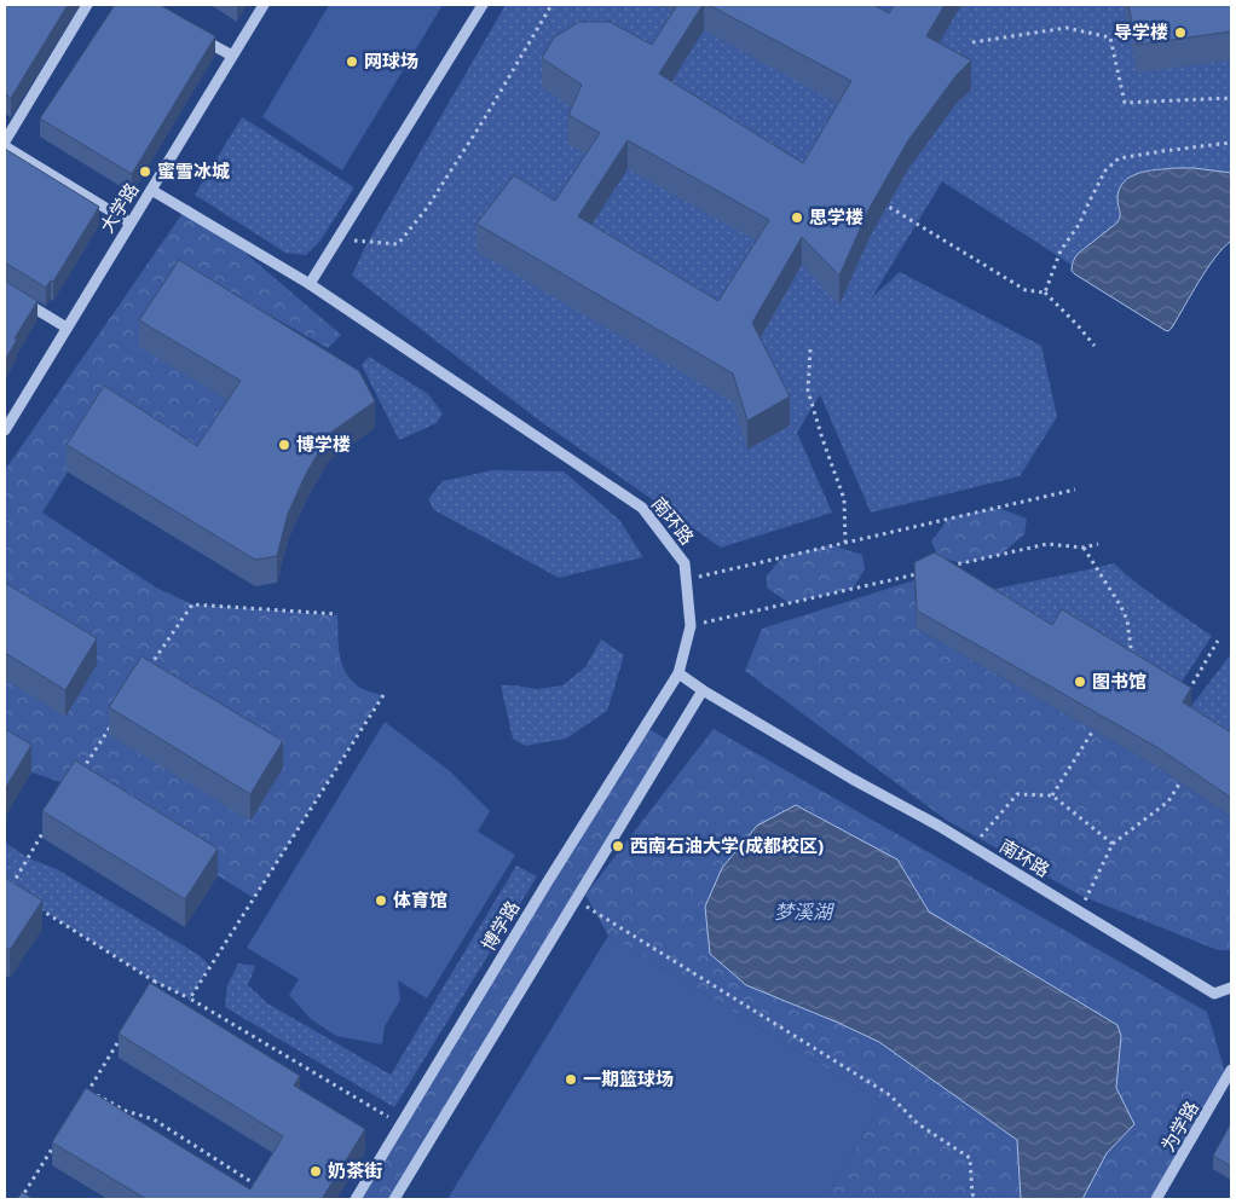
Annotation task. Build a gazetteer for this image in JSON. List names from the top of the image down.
{
  "streets": {
    "street": [
      "大学路",
      "南环路",
      "博学路",
      "为学路"
    ]
  },
  "crossings": [
    ["大学路", "南环路"],
    ["南环路", "博学路"]
  ],
  "water": ["梦溪湖"],
  "places": [
    "导学楼",
    "网球场",
    "蜜雪冰城",
    "思学楼",
    "博学楼",
    "图书馆",
    "西南石油大学(成都校区)",
    "体育馆",
    "一期篮球场",
    "奶茶街"
  ]
}
